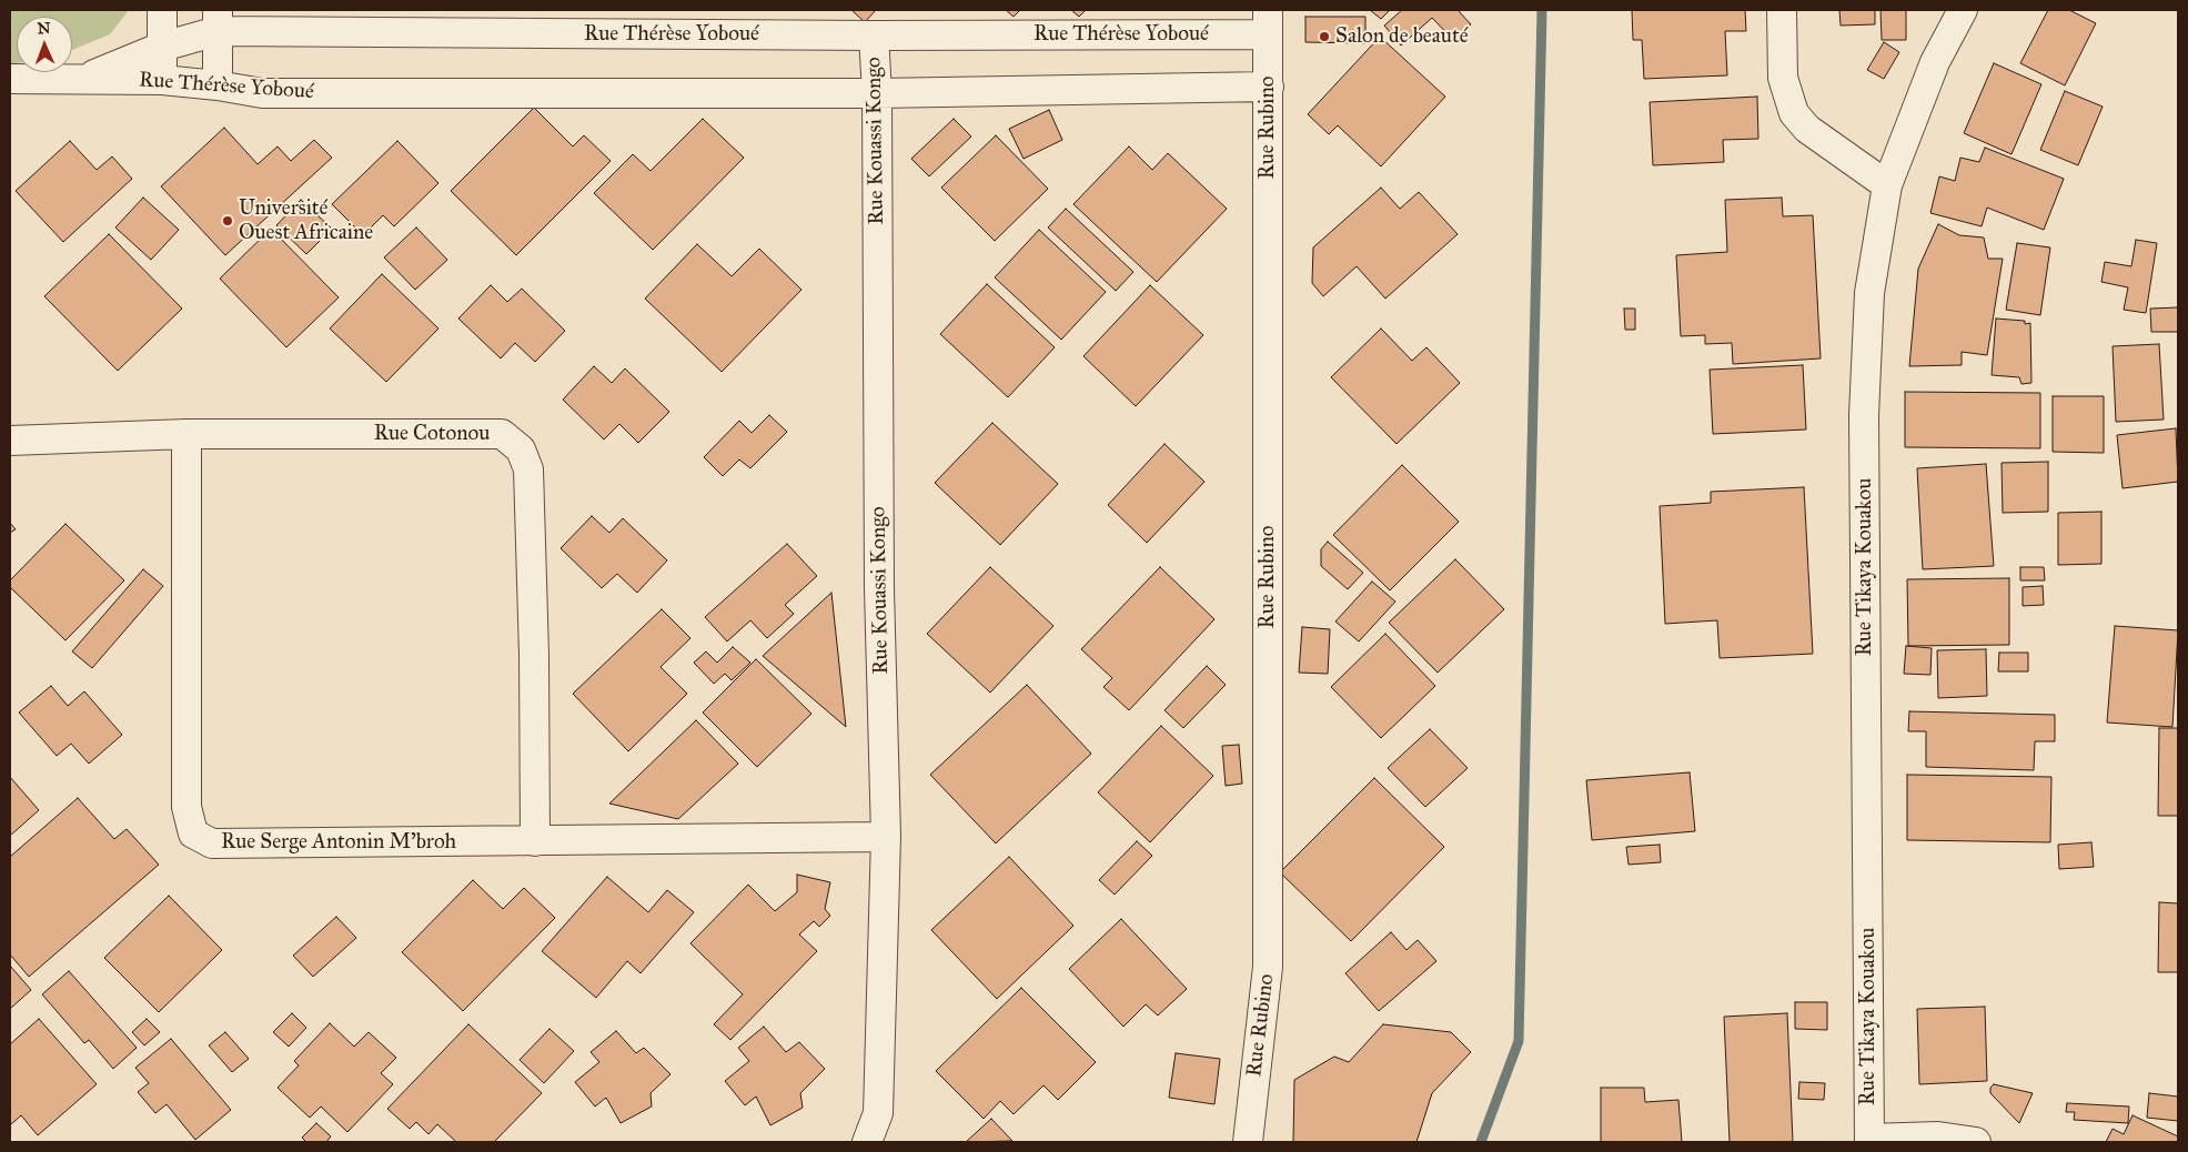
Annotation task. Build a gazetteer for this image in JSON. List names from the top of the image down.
{
  "streets": {
    "street": [
      "Rue Thérèse Yoboué",
      "Rue Rubino",
      "Rue Kouassi Kongo",
      "Rue Cotonou",
      "Rue Tikaya Kouakou",
      "Rue Serge Antonin M'broh"
    ]
  },
  "crossings": [
    ["Rue Thérèse Yoboué", "Rue Rubino"],
    ["Rue Thérèse Yoboué", "Rue Kouassi Kongo"],
    ["Rue Kouassi Kongo", "Rue Serge Antonin M'broh"],
    ["Rue Cotonou", "Rue Serge Antonin M'broh"]
  ],
  "places": ["Salon de beauté", "Université Ouest Africaine"],
  "north": "top"
}
